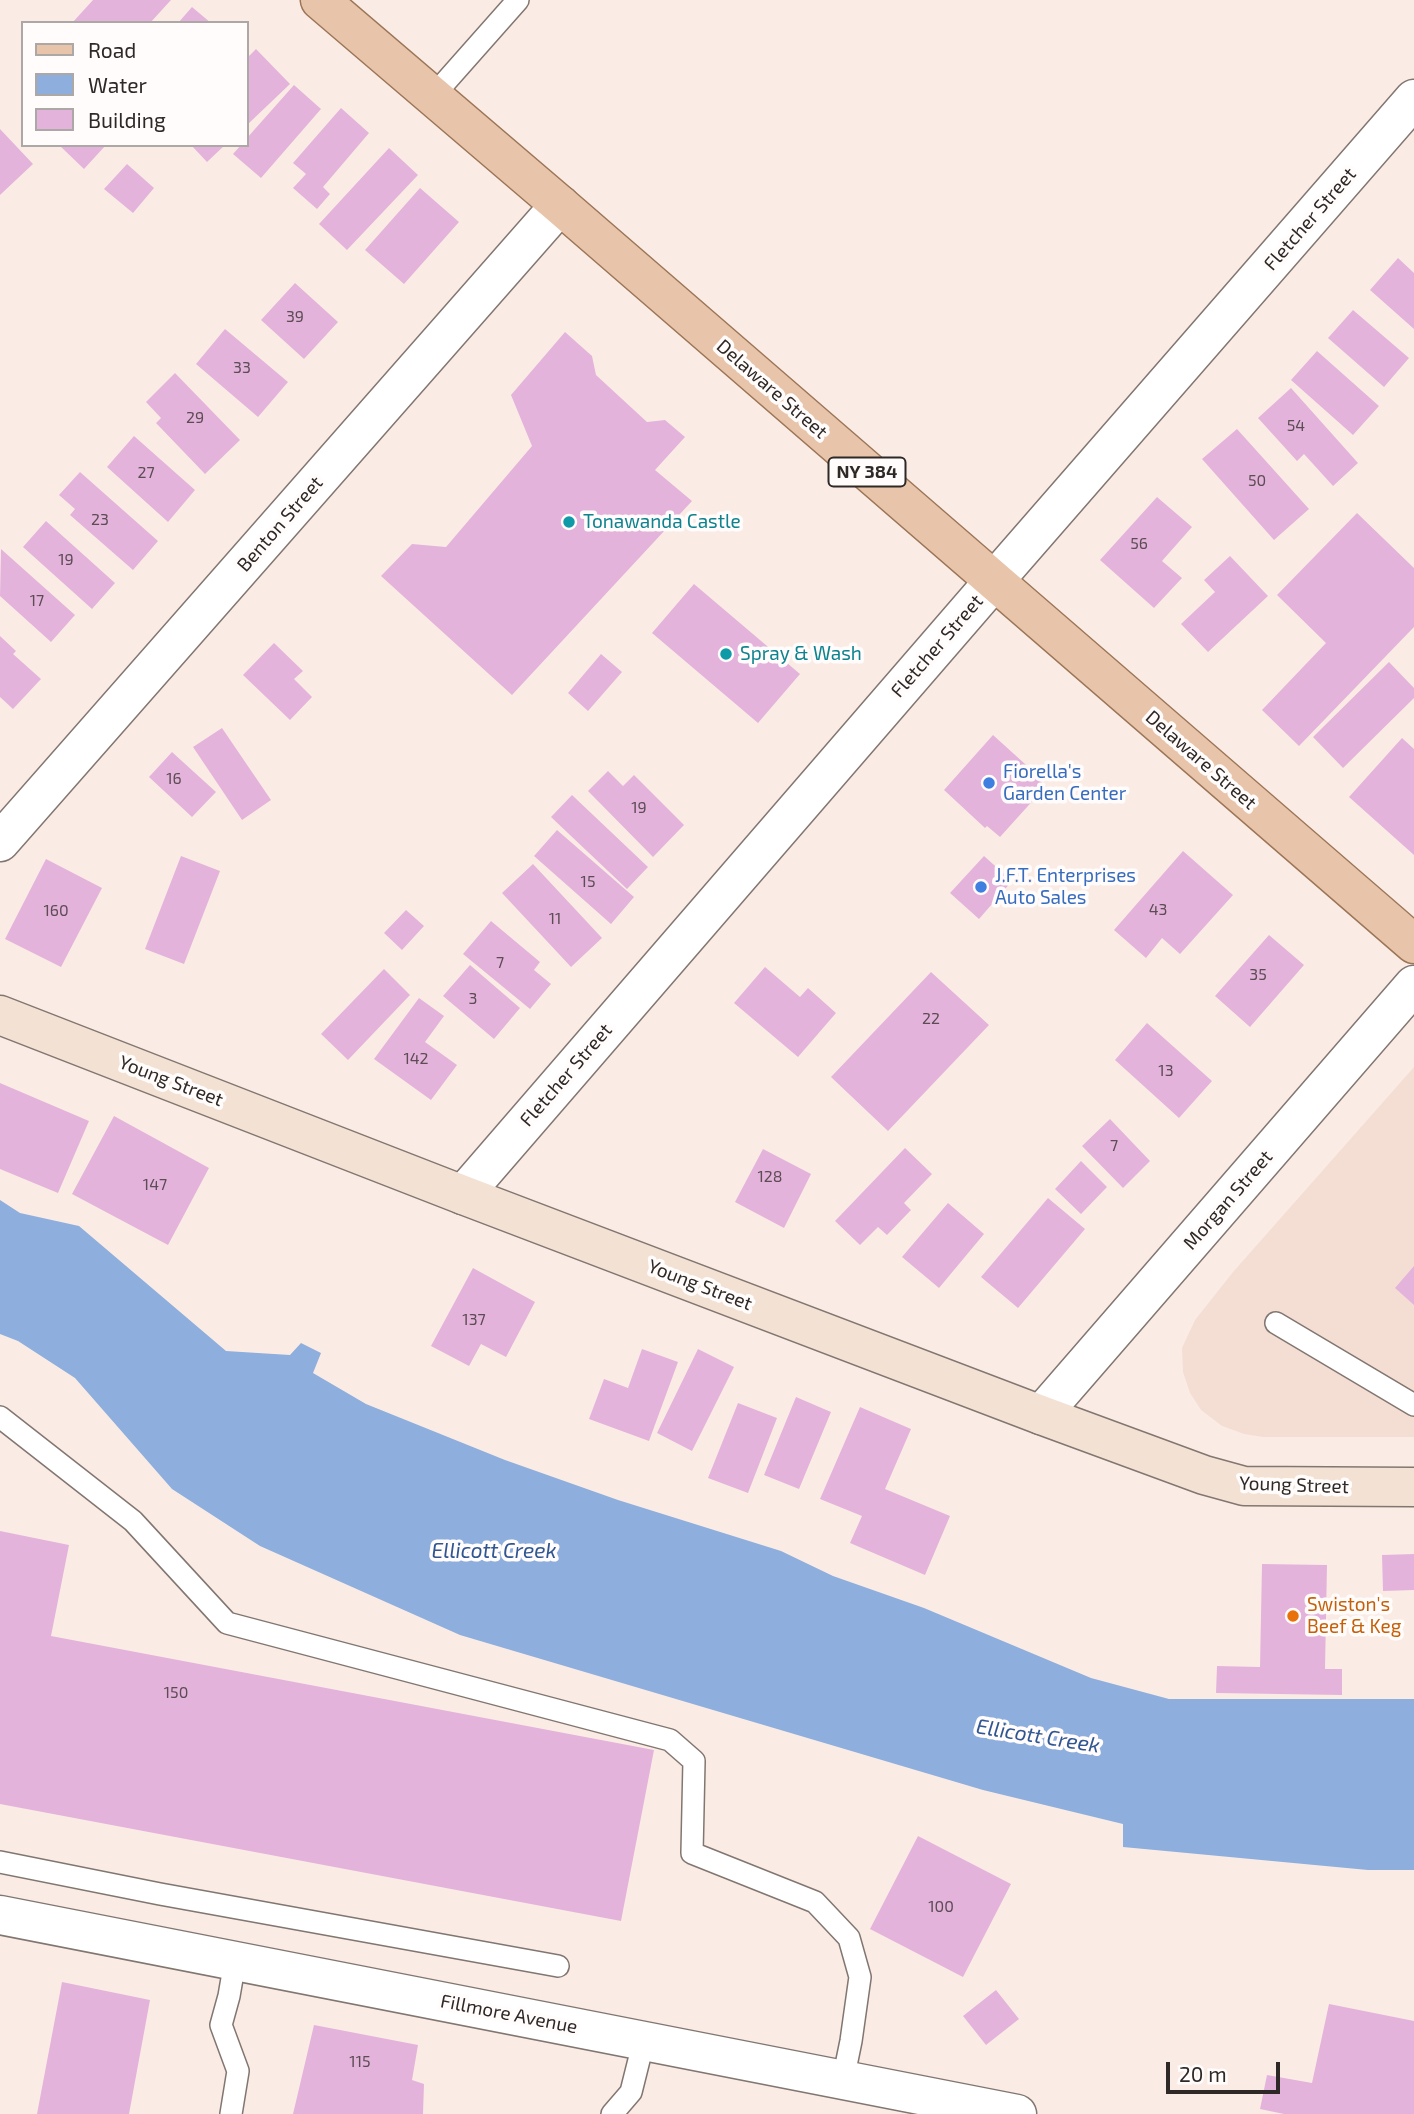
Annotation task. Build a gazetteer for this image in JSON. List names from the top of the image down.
{
  "streets": {
    "main road": ["Delaware Street", "NY 384"],
    "street": [
      "Fletcher Street",
      "Benton Street",
      "Young Street",
      "Morgan Street",
      "Fillmore Avenue"
    ]
  },
  "crossings": [
    ["Fletcher Street", "Delaware Street"],
    ["Fletcher Street", "Young Street"],
    ["Delaware Street", "Benton Street"],
    ["Young Street", "Morgan Street"]
  ],
  "water": ["Ellicott Creek"],
  "places": [
    "Tonawanda Castle",
    "Spray & Wash",
    "Fiorella's Garden Center",
    "J.F.T. Enterprises Auto Sales",
    "Swiston's Beef & Keg"
  ],
  "house_numbers": [
    "39",
    "33",
    "29",
    "54",
    "27",
    "50",
    "23",
    "56",
    "19",
    "17",
    "16",
    "19",
    "15",
    "43",
    "160",
    "11",
    "7",
    "35",
    "3",
    "22",
    "142",
    "13",
    "7",
    "128",
    "147",
    "137",
    "150",
    "100",
    "115"
  ],
  "legend": ["Road", "Water", "Building"],
  "scale_bar": "20 m"
}
